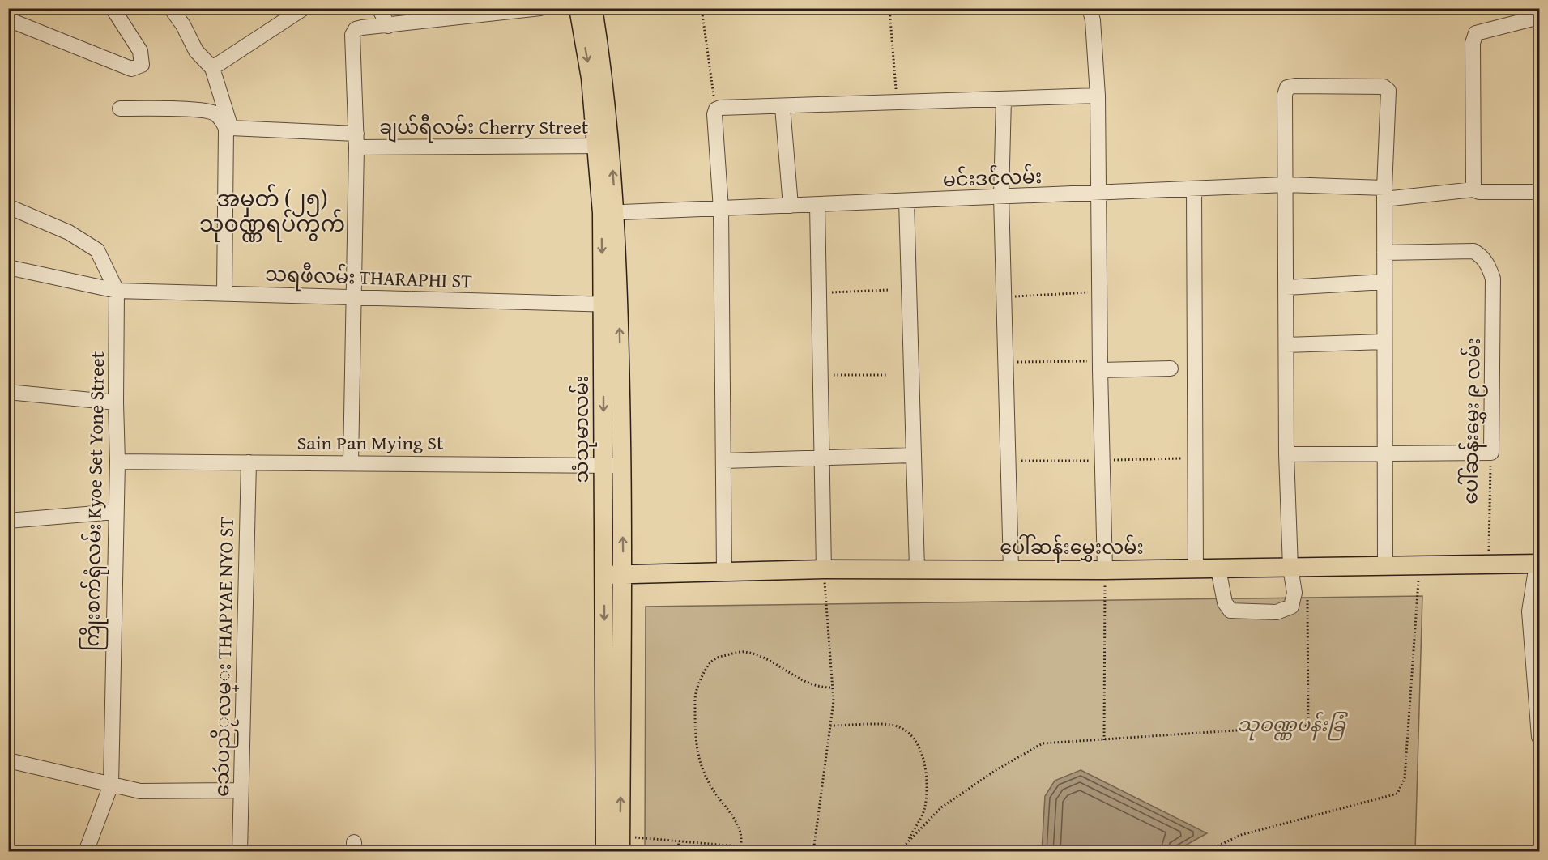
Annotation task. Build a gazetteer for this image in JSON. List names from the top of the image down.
{
  "streets": {
    "main road": ["သံသုမာလမ်း", "ပေါ်ဆန်းမွှေးလမ်း"],
    "street": [
      "ချယ်ရီလမ်း Cherry Street",
      "မင်းဒင်လမ်း",
      "သရဖီလမ်း THARAPHI ST",
      "ပေါ်ဆန်းမွှေး ၉ လမ်း",
      "Sain Pan Mying St",
      "ကြိုးစက်ရုံလမ်း Kyoe Set Yone Street",
      "သေဴပညိႂလမ္း THAPYAE NYO ST"
    ]
  },
  "crossings": [
    ["ချယ်ရီလမ်း Cherry Street", "သံသုမာလမ်း"],
    ["မင်းဒင်လမ်း", "သံသုမာလမ်း"],
    ["သရဖီလမ်း THARAPHI ST", "သံသုမာလမ်း"],
    ["သရဖီလမ်း THARAPHI ST", "ကြိုးစက်ရုံလမ်း Kyoe Set Yone Street"],
    ["ပေါ်ဆန်းမွှေး ၉ လမ်း", "ပေါ်ဆန်းမွှေးလမ်း"],
    ["သံသုမာလမ်း", "Sain Pan Mying St"],
    ["သံသုမာလမ်း", "ပေါ်ဆန်းမွှေးလမ်း"],
    ["Sain Pan Mying St", "ကြိုးစက်ရုံလမ်း Kyoe Set Yone Street"],
    ["Sain Pan Mying St", "သေဴပညိႂလမ္း THAPYAE NYO ST"]
  ],
  "districts": ["အမှတ် (၂၅) သုဝဏ္ဏရပ်ကွက်"],
  "parks": ["သုဝဏ္ဏပန်းခြံ"]
}
